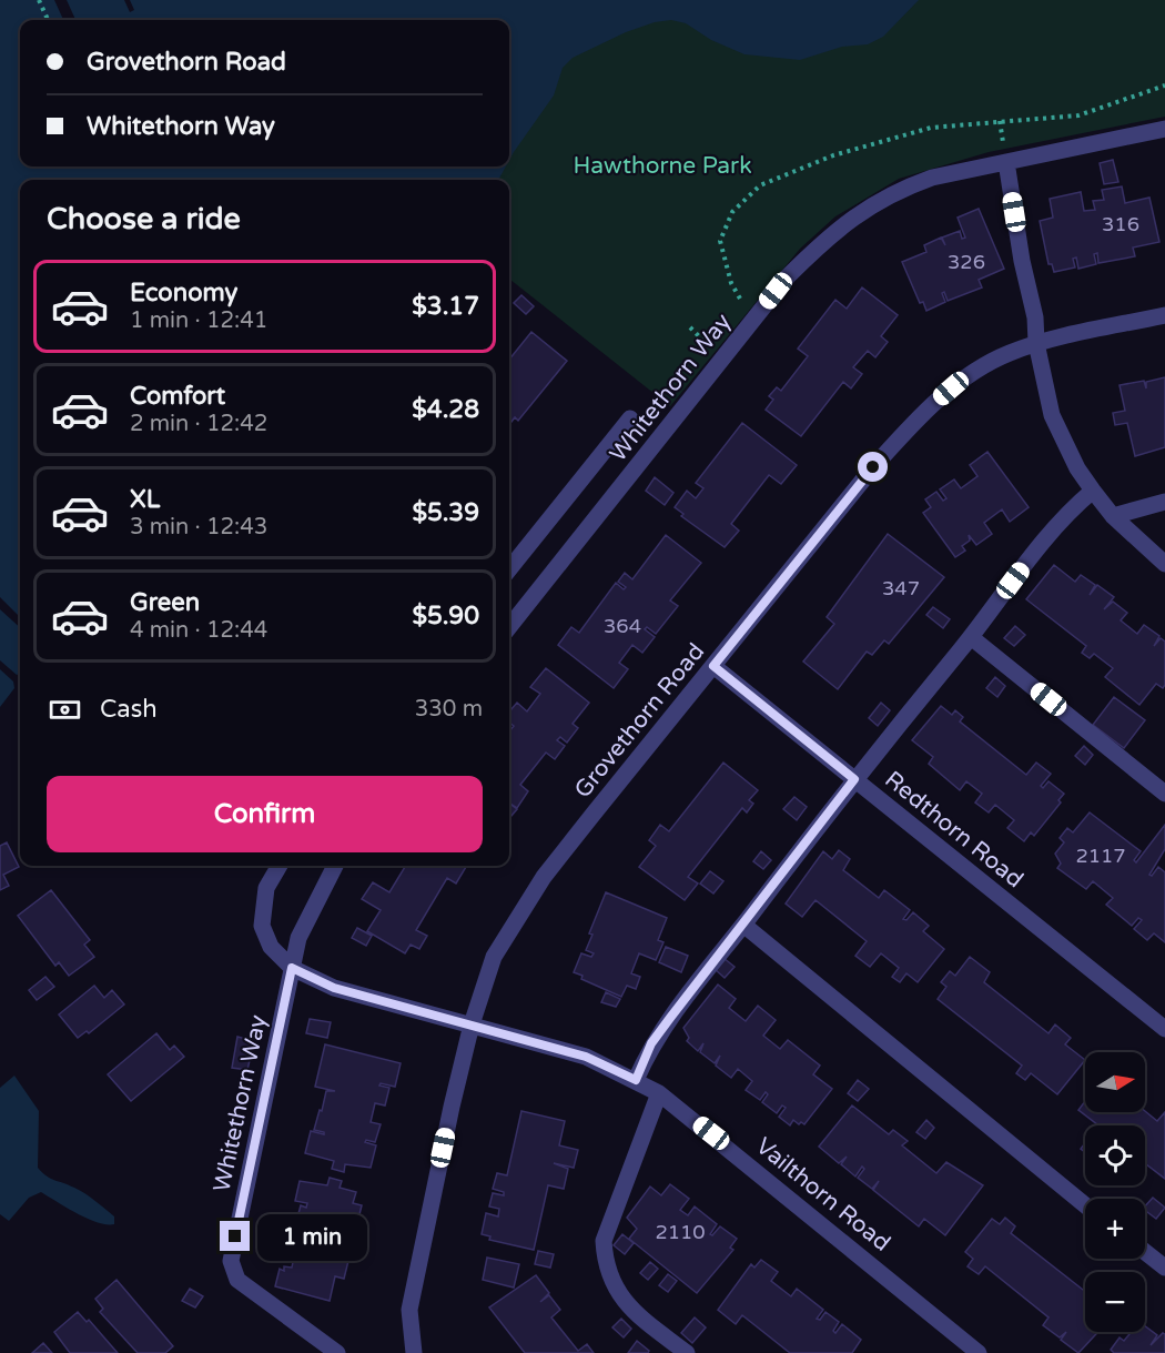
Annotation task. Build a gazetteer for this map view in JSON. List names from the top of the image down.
{
  "streets": {
    "street": [
      "Whitethorn Way",
      "Grovethorn Road",
      "Redthorn Road",
      "Vailthorn Road"
    ]
  },
  "crossings": [
    ["Whitethorn Way", "Vailthorn Road"],
    ["Grovethorn Road", "Redthorn Road"],
    ["Grovethorn Road", "Vailthorn Road"]
  ],
  "parks": ["Hawthorne Park"],
  "house_numbers": [
    "316",
    "326",
    "347",
    "364",
    "2117",
    "2110"
  ],
  "north": "right",
  "page": {
    "banner": ["Grovethorn Road", "Whitethorn Way"],
    "heading": "Choose a ride",
    "list": [
      {
        "name": "Economy",
        "note": "1 min · 12:41",
        "value": "$3.17"
      },
      {
        "name": "Comfort",
        "note": "2 min · 12:42",
        "value": "$4.28"
      },
      {
        "name": "XL",
        "note": "3 min · 12:43",
        "value": "$5.39"
      },
      {
        "name": "Green",
        "note": "4 min · 12:44",
        "value": "$5.90"
      }
    ],
    "pay": ["Cash", "330 m"],
    "buttons": "Confirm",
    "map_buttons": ["+", "−"],
    "bubble": "1 min"
  }
}
